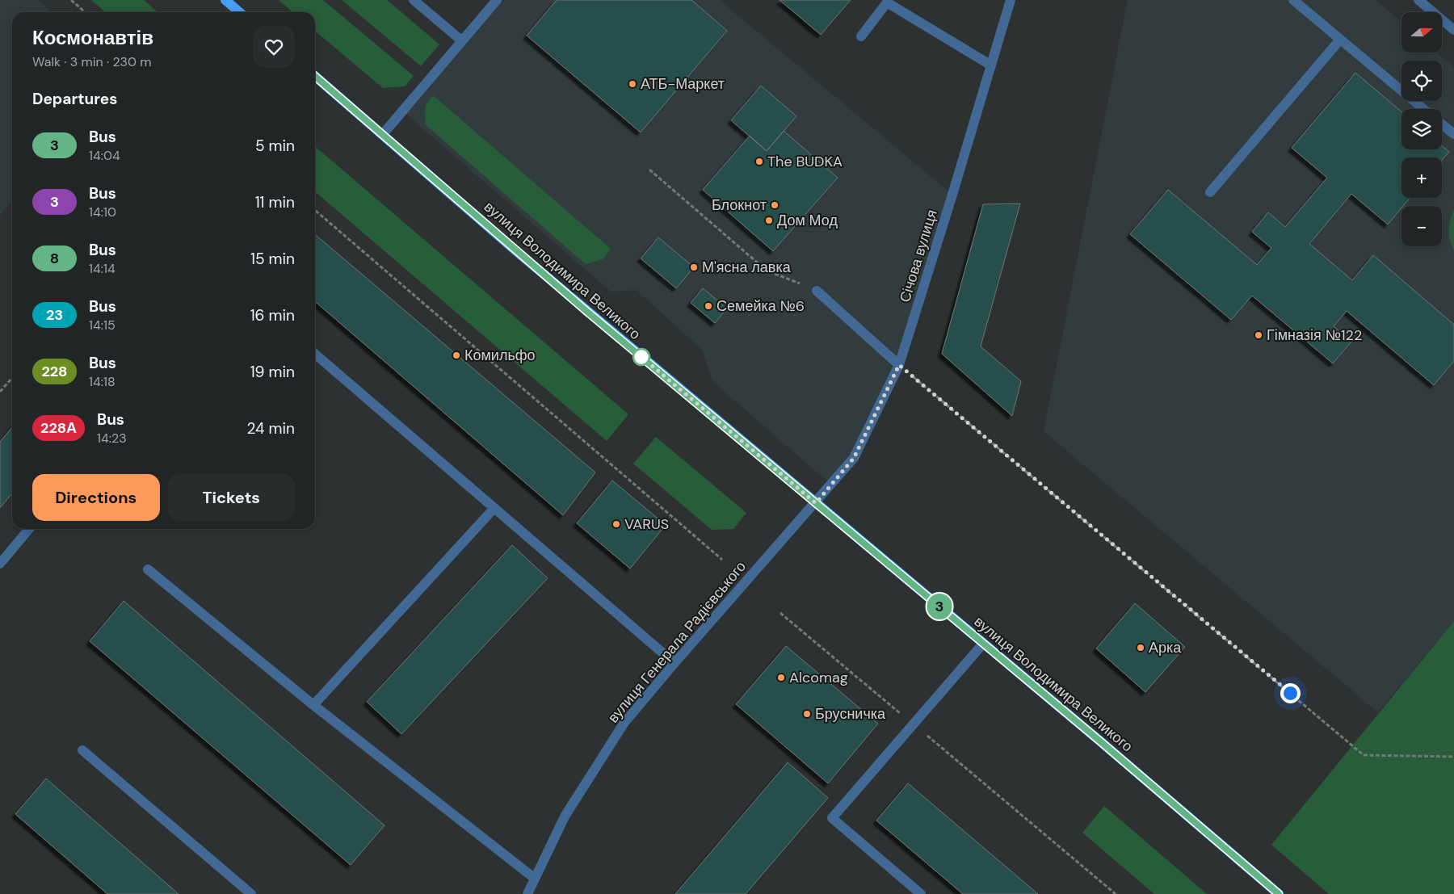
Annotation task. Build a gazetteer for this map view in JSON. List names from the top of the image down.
{
  "streets": {
    "main road": ["вулиця Володимира Великого"],
    "street": ["Січова вулиця", "вулиця Генерала Радієвського"]
  },
  "crossings": [
    ["Січова вулиця", "вулиця Володимира Великого"],
    ["Січова вулиця", "вулиця Генерала Радієвського"],
    ["вулиця Володимира Великого", "вулиця Генерала Радієвського"]
  ],
  "places": [
    "АТБ-Маркет",
    "The BUDKA",
    "Блокнот",
    "Дом Мод",
    "М'ясна лавка",
    "Семейка №6",
    "Гімназія №122",
    "Комильфо",
    "VARUS",
    "Арка",
    "Alcomag",
    "Брусничка"
  ],
  "lines": ["bus line 3"],
  "north": "right",
  "page": {
    "on_map": "3",
    "map_buttons": ["+", "−"],
    "heading": [
      ["Космонавтів", "Walk · 3 min · 230 m"],
      "Departures"
    ],
    "list": [
      {
        "mark": "3",
        "name": "Bus",
        "note": "14:04",
        "value": "5 min"
      },
      {
        "mark": "3",
        "name": "Bus",
        "note": "14:10",
        "value": "11 min"
      },
      {
        "mark": "8",
        "name": "Bus",
        "note": "14:14",
        "value": "15 min"
      },
      {
        "mark": "23",
        "name": "Bus",
        "note": "14:15",
        "value": "16 min"
      },
      {
        "mark": "228",
        "name": "Bus",
        "note": "14:18",
        "value": "19 min"
      },
      {
        "mark": "228А",
        "name": "Bus",
        "note": "14:23",
        "value": "24 min"
      }
    ],
    "buttons": ["Directions", "Tickets"]
  }
}
